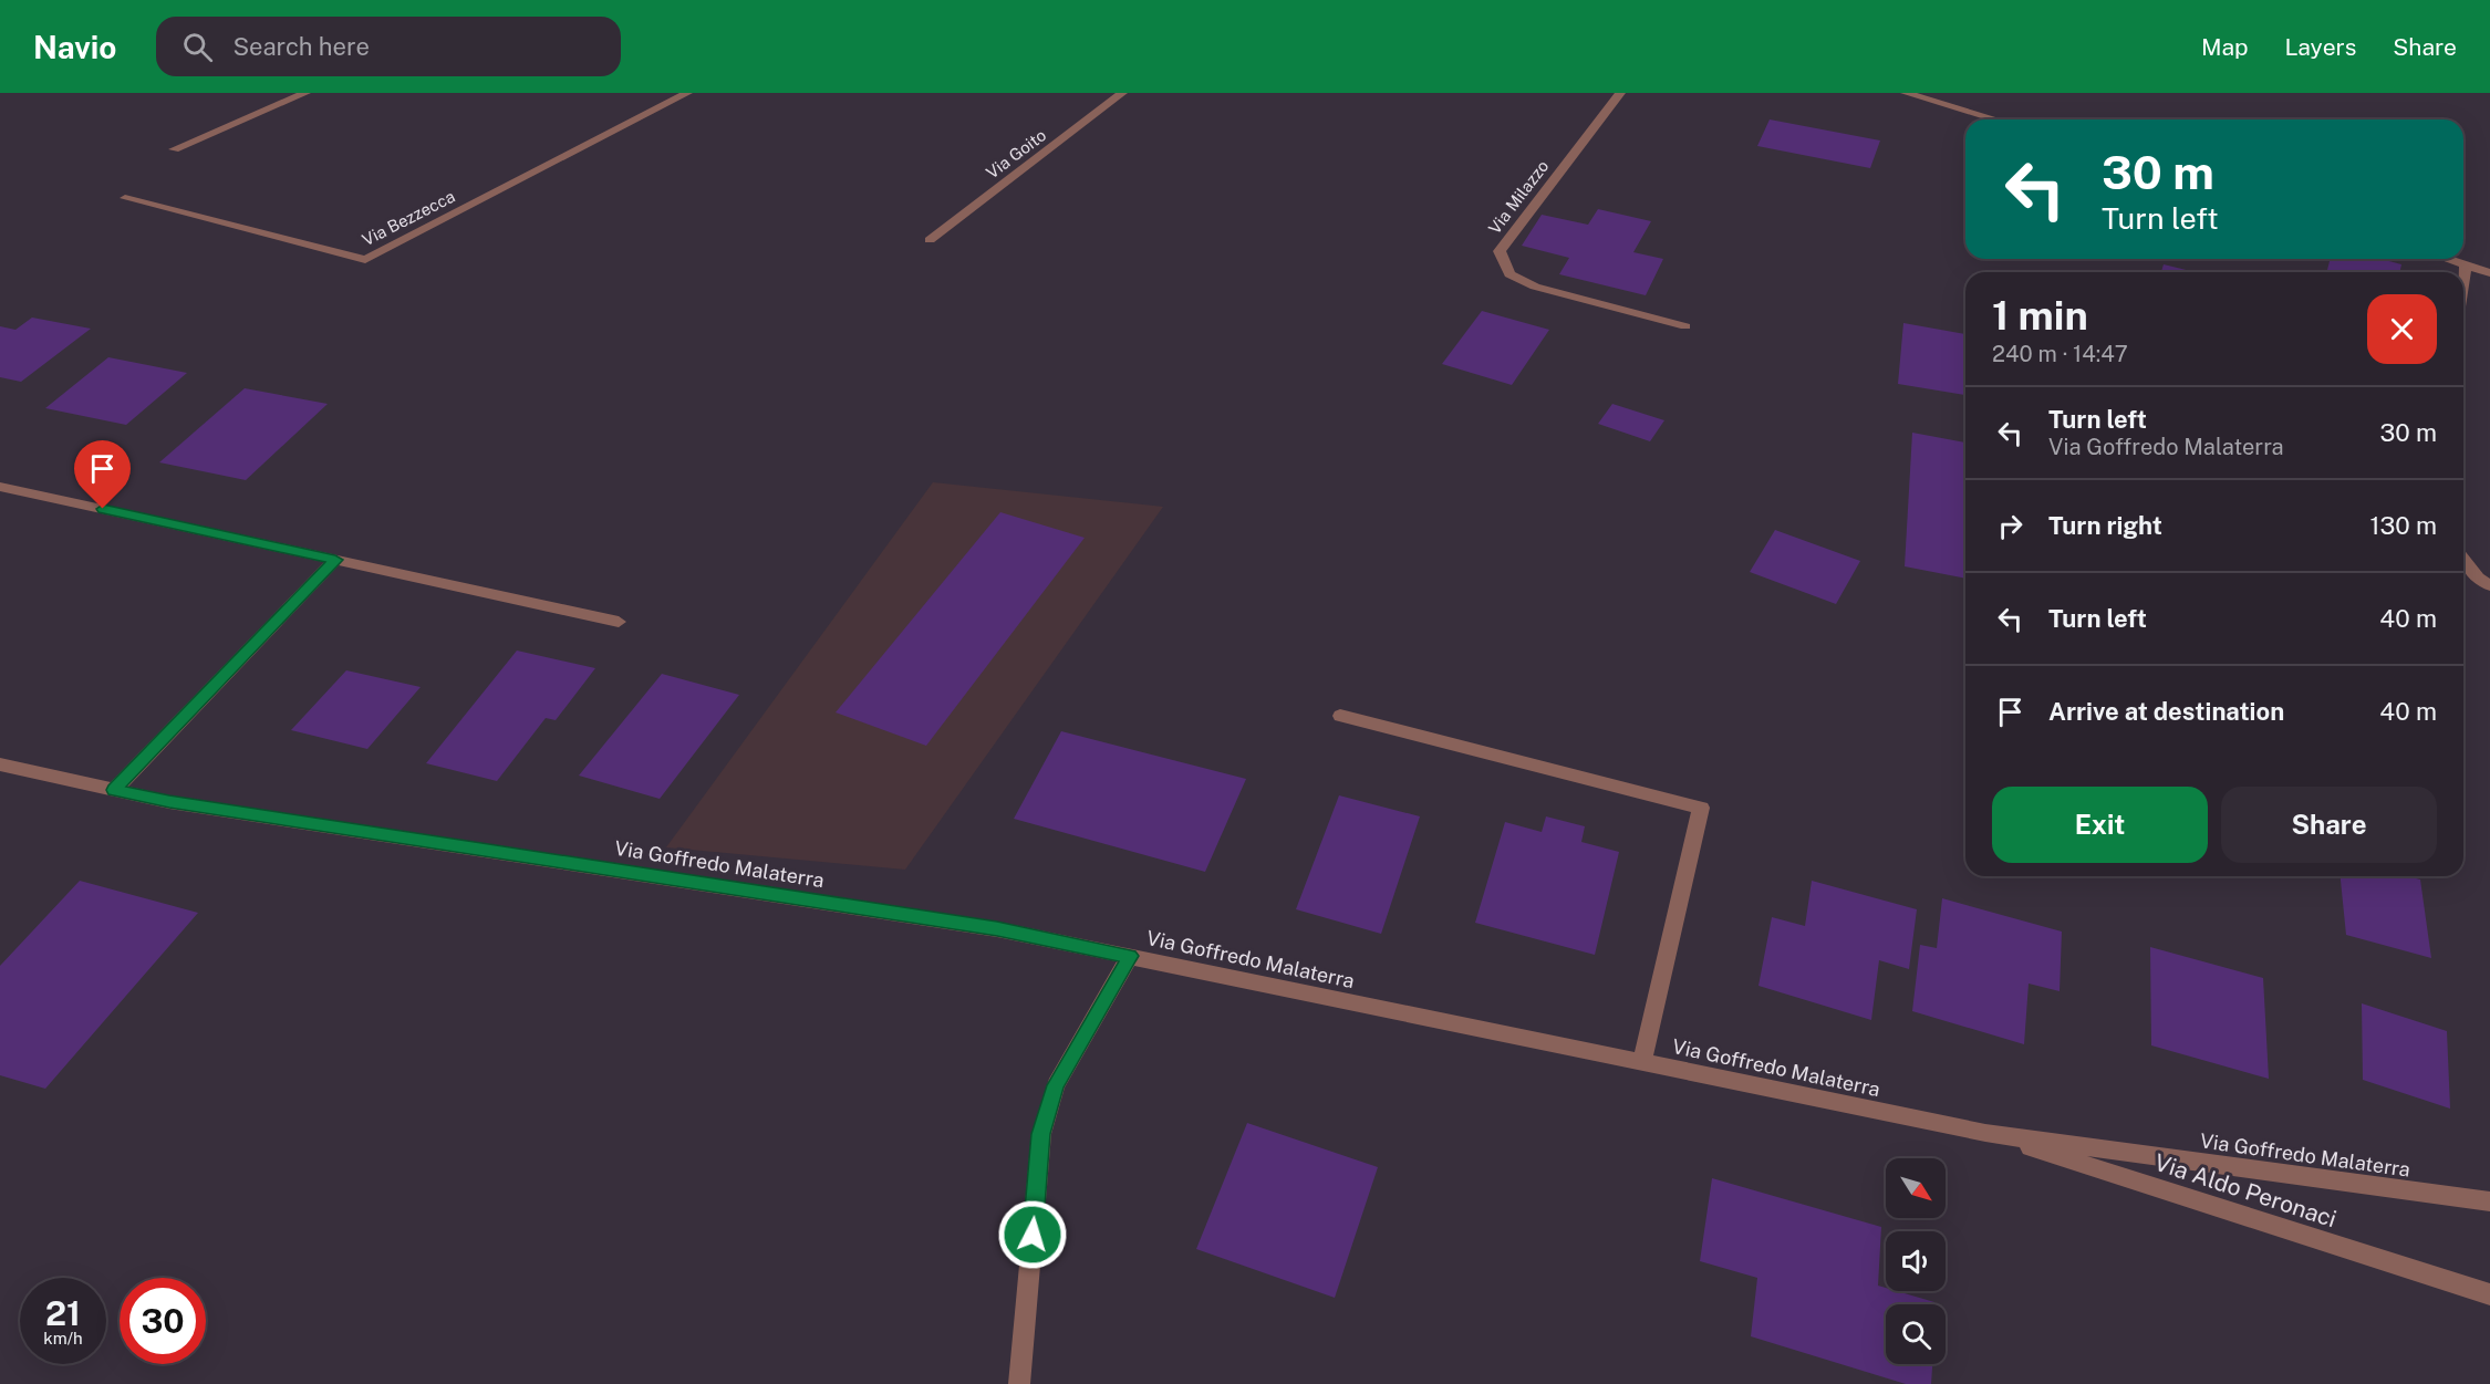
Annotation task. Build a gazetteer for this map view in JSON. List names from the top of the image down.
{
  "streets": {
    "street": [
      "Via Goito",
      "Via Milazzo",
      "Via Bezzecca",
      "Via Goffredo Malaterra",
      "Via Aldo Peronaci"
    ]
  },
  "crossings": [
    ["Via Goffredo Malaterra", "Via Aldo Peronaci"]
  ],
  "north": "bottom right",
  "page": {
    "header": "Navio",
    "search": "Search here",
    "nav": ["Map", "Layers", "Share"],
    "turn": ["30 m", "Turn left"],
    "heading": ["1 min", "240 m · 14:47"],
    "list": [
      {
        "name": "Turn left",
        "note": "Via Goffredo Malaterra",
        "value": "30 m"
      },
      {
        "name": "Turn right",
        "value": "130 m"
      },
      {
        "name": "Turn left",
        "value": "40 m"
      },
      {
        "name": "Arrive at destination",
        "value": "40 m"
      }
    ],
    "buttons": ["Exit", "Share"],
    "speed": "21 km/h",
    "limit": "30"
  }
}
